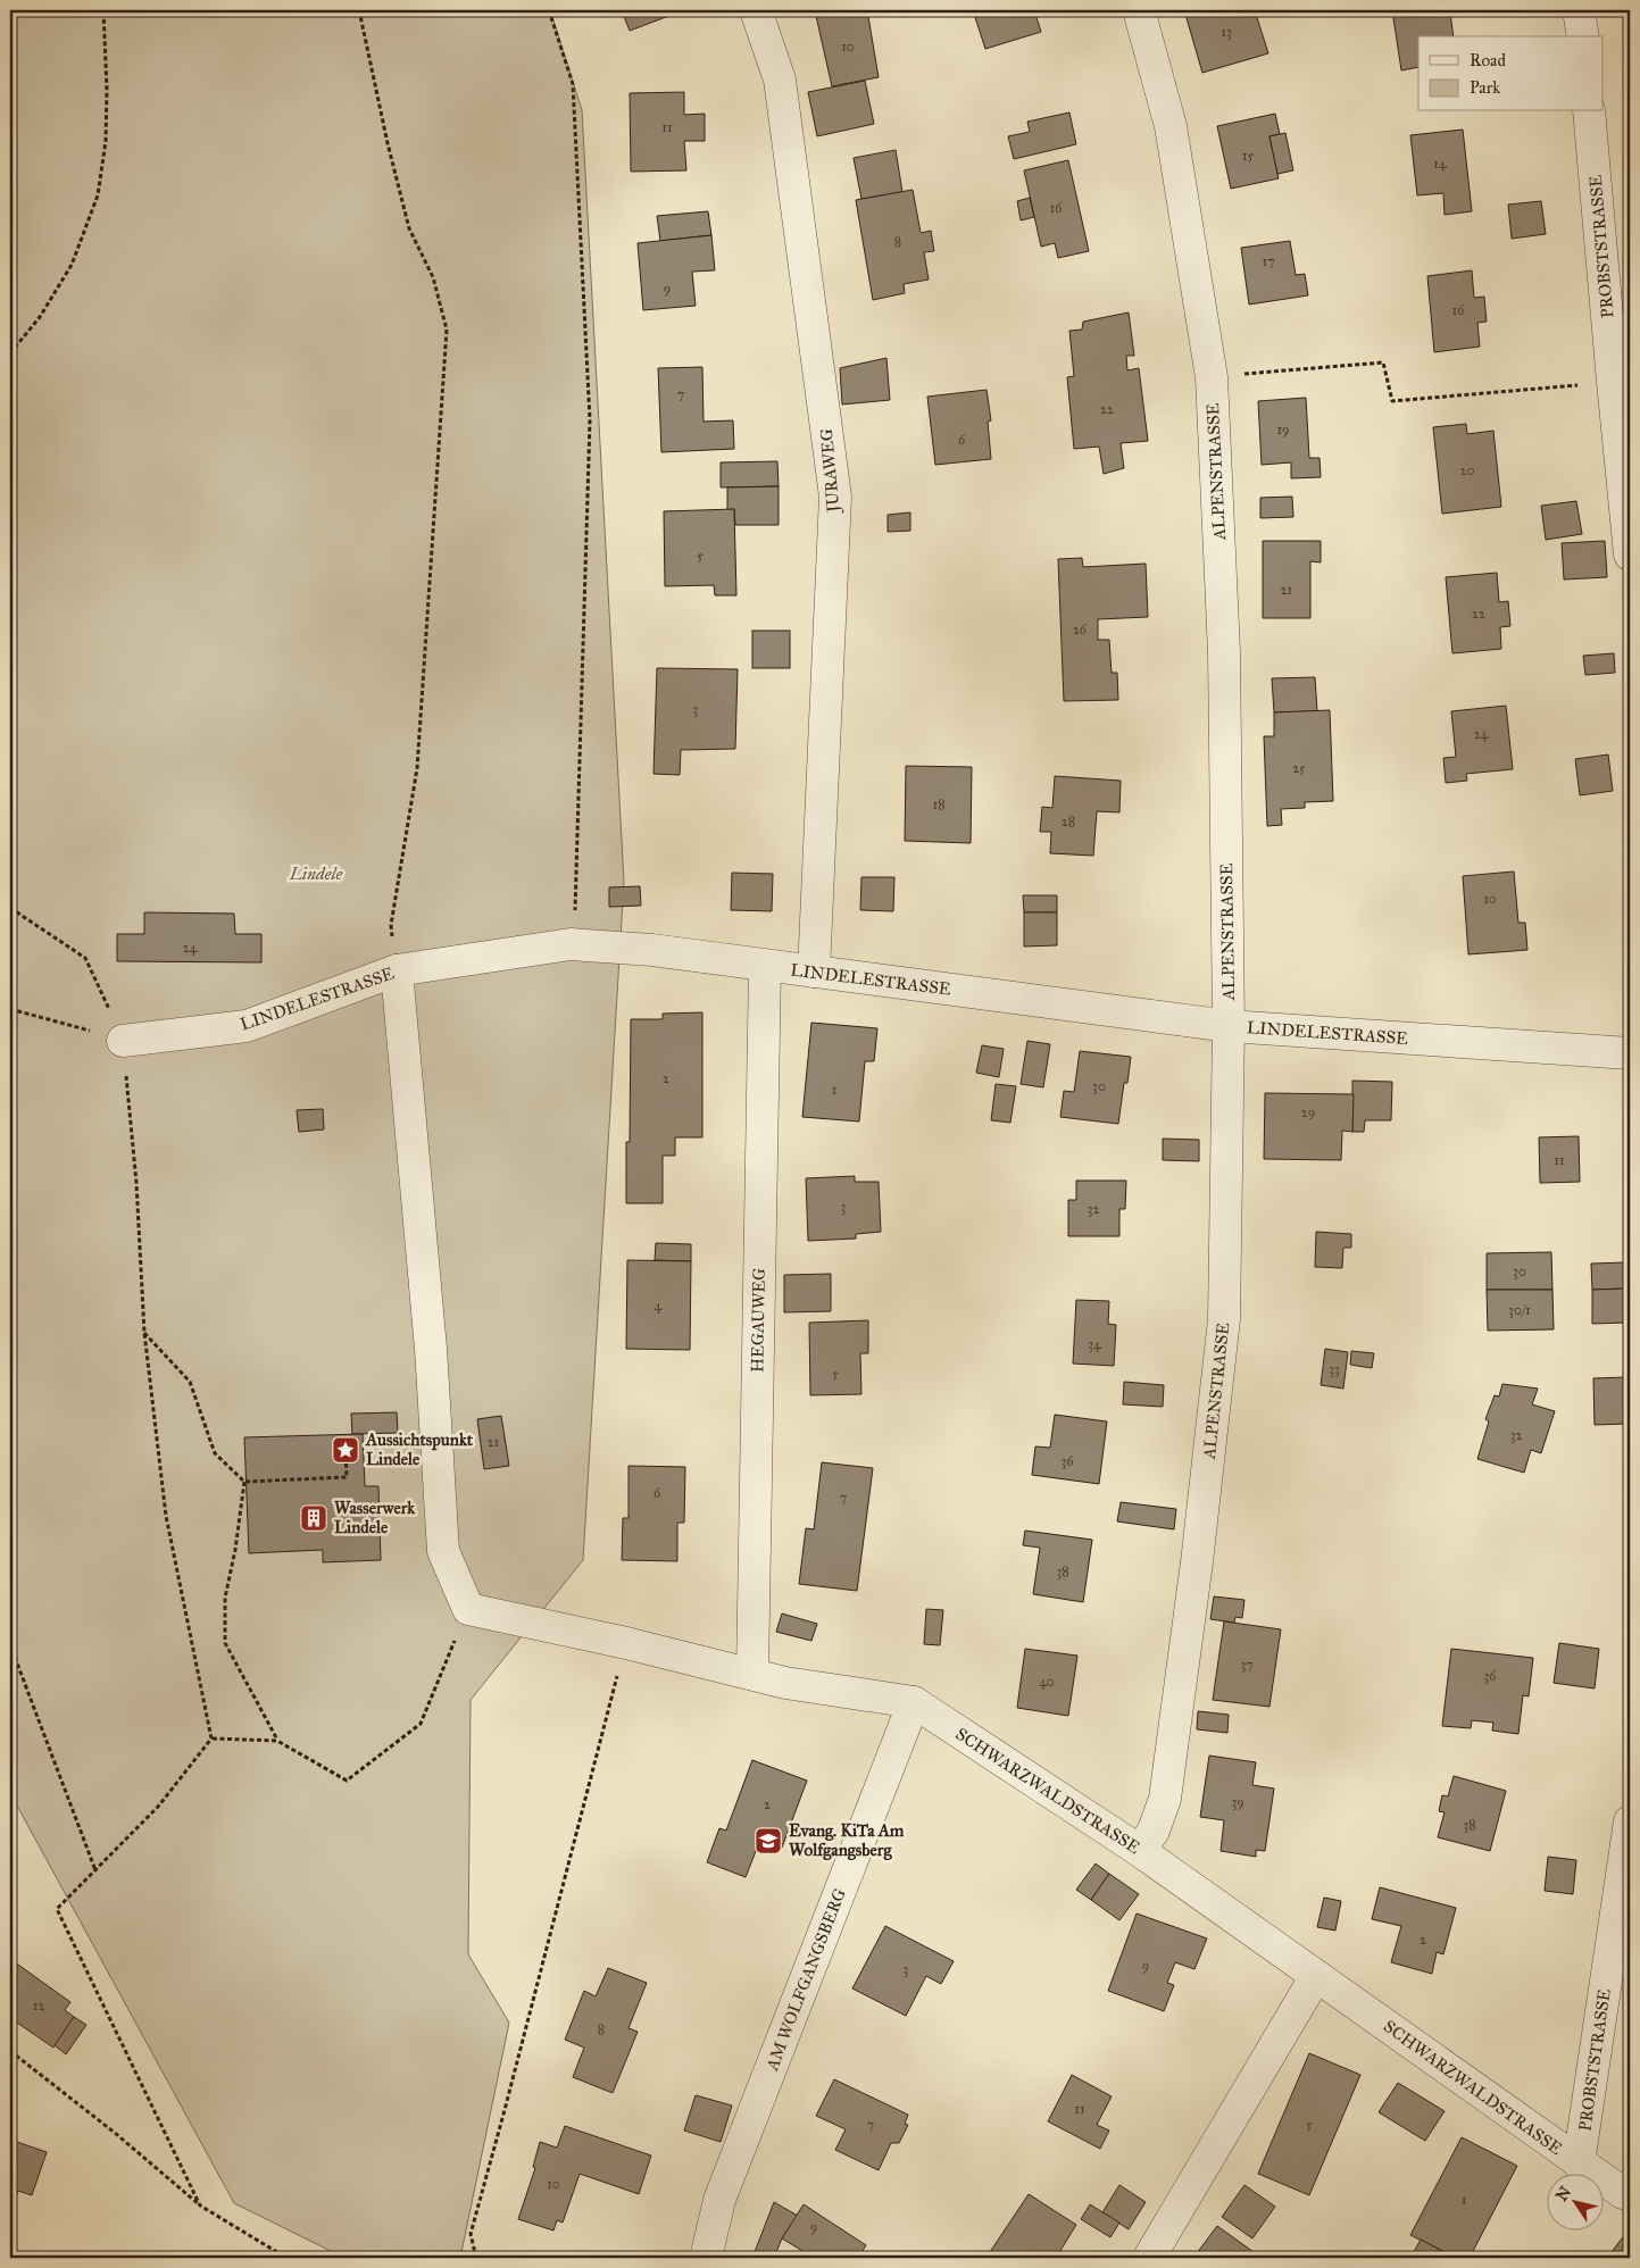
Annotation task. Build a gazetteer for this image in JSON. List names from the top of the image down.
{
  "streets": {
    "street": [
      "PROBSTSTRASSE",
      "JURAWEG",
      "ALPENSTRASSE",
      "LINDELESTRASSE",
      "HEGAUWEG",
      "SCHWARZWALDSTRASSE",
      "AM WOLFGANGSBERG"
    ]
  },
  "crossings": [
    ["PROBSTSTRASSE", "SCHWARZWALDSTRASSE"],
    ["JURAWEG", "LINDELESTRASSE"],
    ["ALPENSTRASSE", "LINDELESTRASSE"],
    ["ALPENSTRASSE", "SCHWARZWALDSTRASSE"],
    ["LINDELESTRASSE", "HEGAUWEG"],
    ["HEGAUWEG", "SCHWARZWALDSTRASSE"],
    ["SCHWARZWALDSTRASSE", "AM WOLFGANGSBERG"]
  ],
  "parks": ["Lindele"],
  "places": {
    "place": ["Aussichtspunkt Lindele"],
    "building": ["Wasserwerk Lindele"],
    "school or university": ["Evang. KiTa Am Wolfgangsberg"]
  },
  "house_numbers": [
    "13",
    "10",
    "11",
    "15",
    "14",
    "16",
    "8",
    "17",
    "9",
    "16",
    "7",
    "22",
    "19",
    "6",
    "20",
    "5",
    "21",
    "22",
    "26",
    "3",
    "24",
    "25",
    "18",
    "28",
    "10",
    "24",
    "2",
    "30",
    "1",
    "29",
    "11",
    "3",
    "32",
    "30",
    "4",
    "30/1",
    "34",
    "33",
    "5",
    "32",
    "21",
    "36",
    "6",
    "7",
    "38",
    "37",
    "36",
    "40",
    "39",
    "2",
    "38",
    "2",
    "9",
    "3",
    "12",
    "8",
    "11",
    "7",
    "5",
    "10",
    "1",
    "9"
  ],
  "legend": ["Road", "Park"],
  "north": "top left"
}
